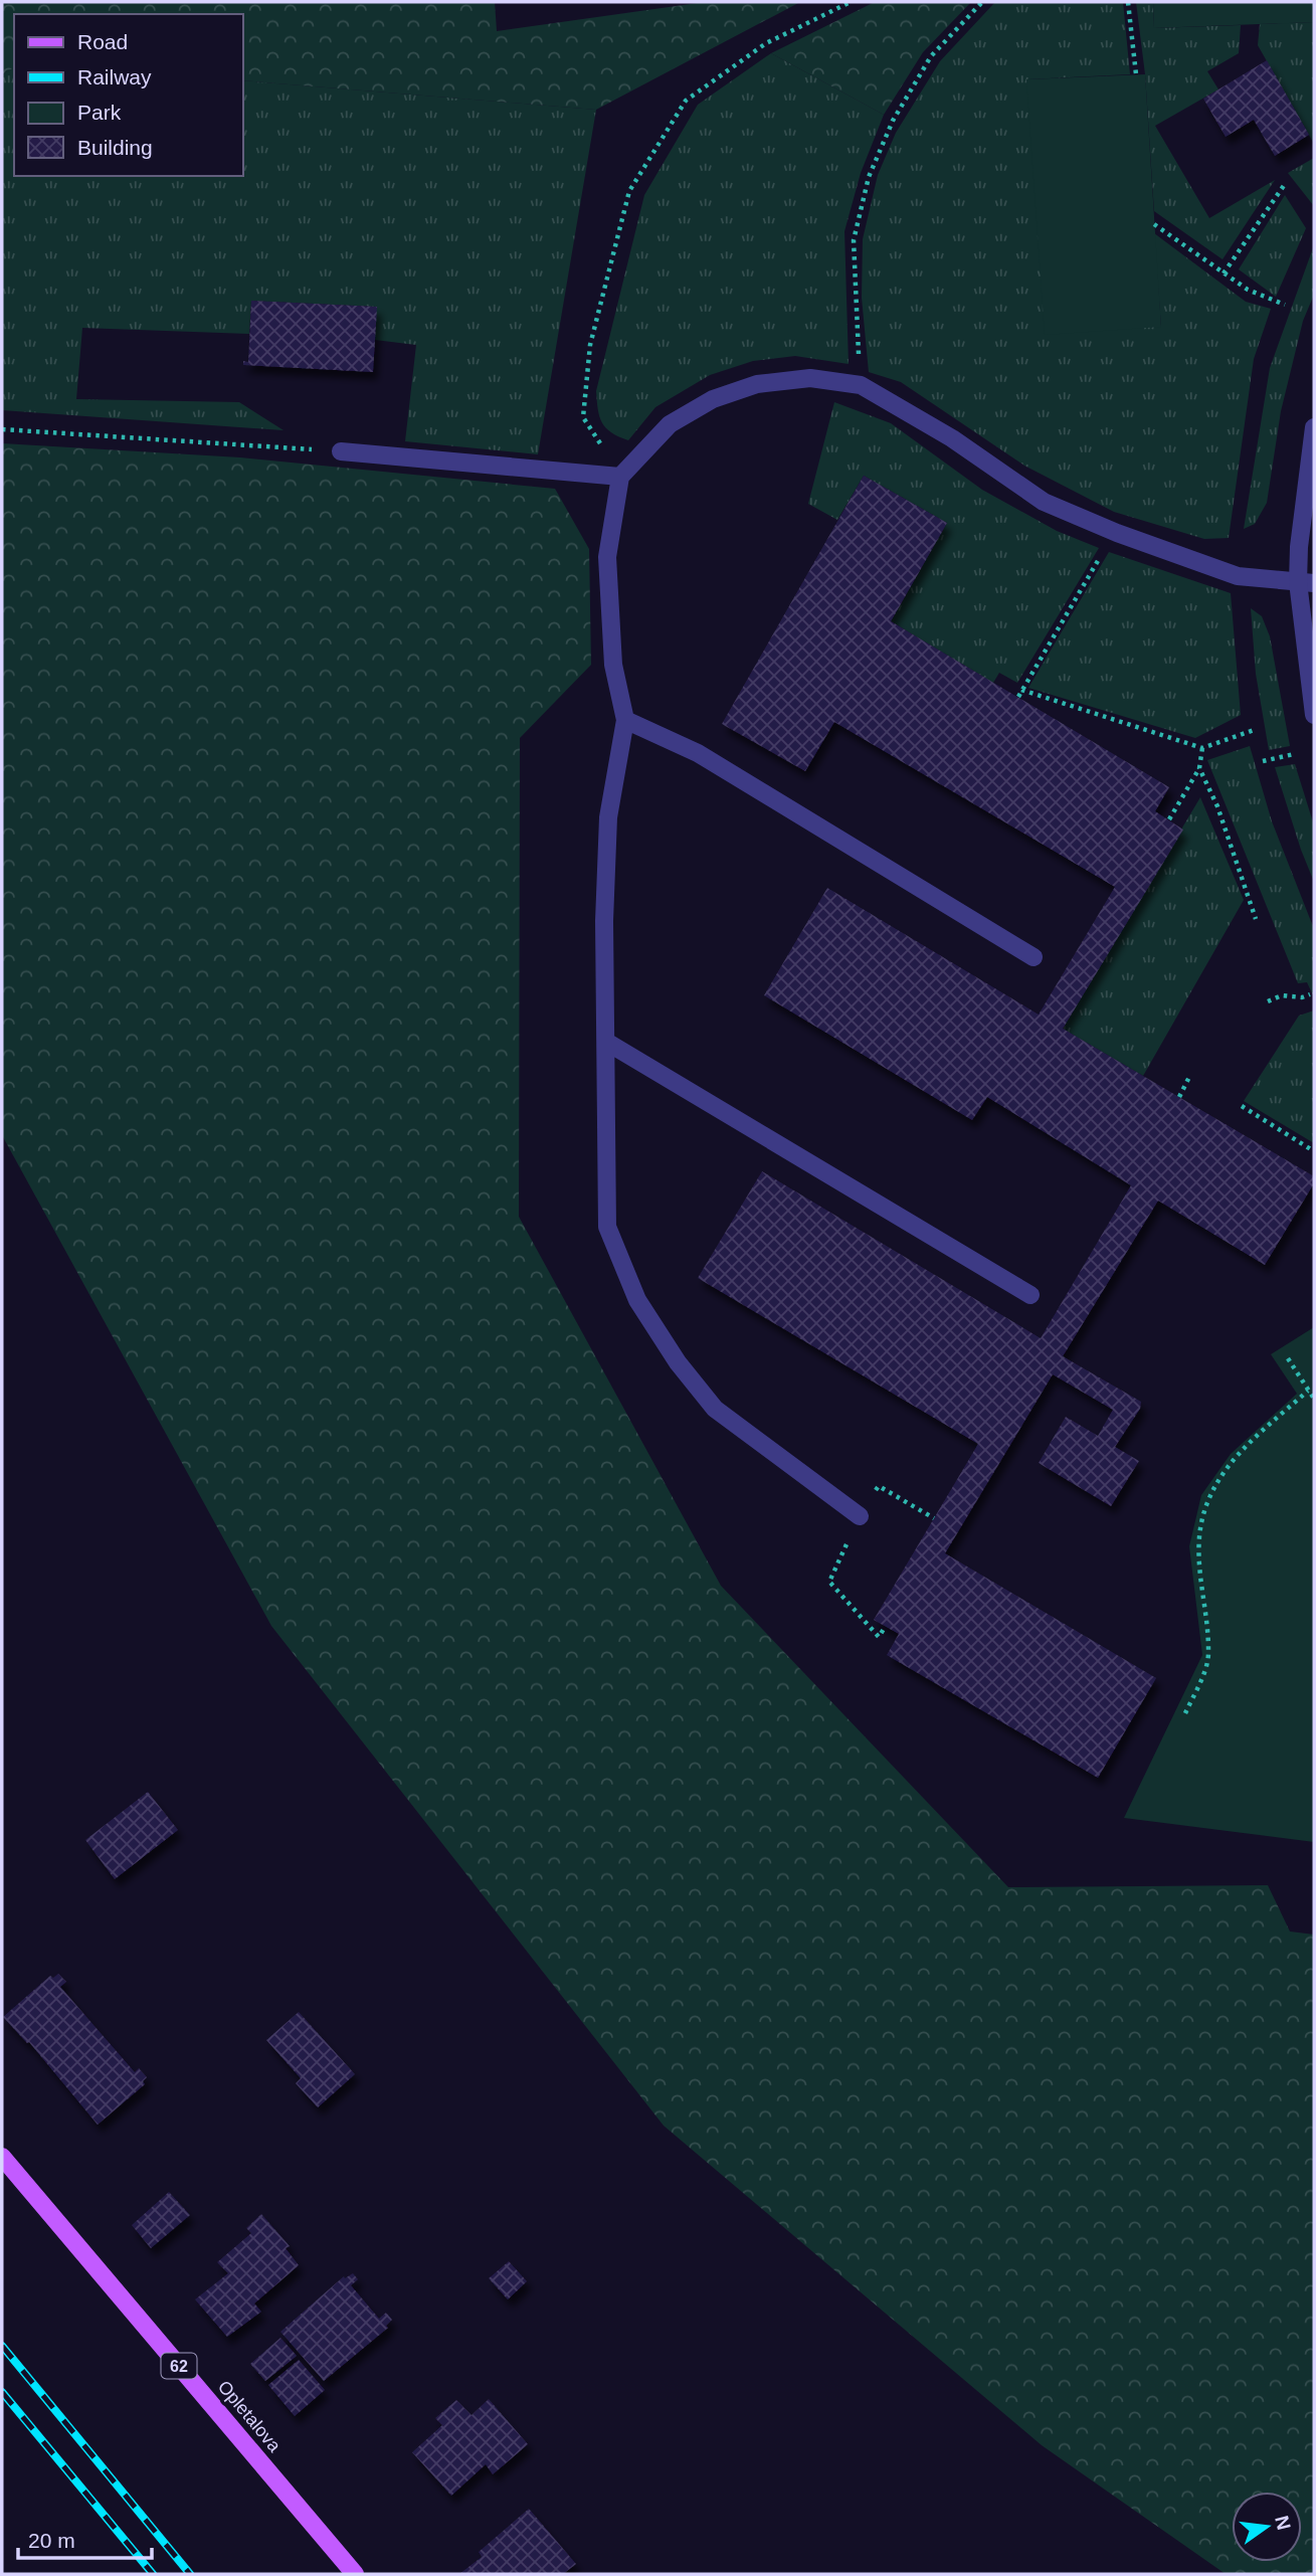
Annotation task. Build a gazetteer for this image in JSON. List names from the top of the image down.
{
  "streets": {
    "main road": ["62", "Opletalova"]
  },
  "legend": [
    "Road",
    "Railway",
    "Park",
    "Building"
  ],
  "scale_bar": "20 m",
  "north": "right"
}
